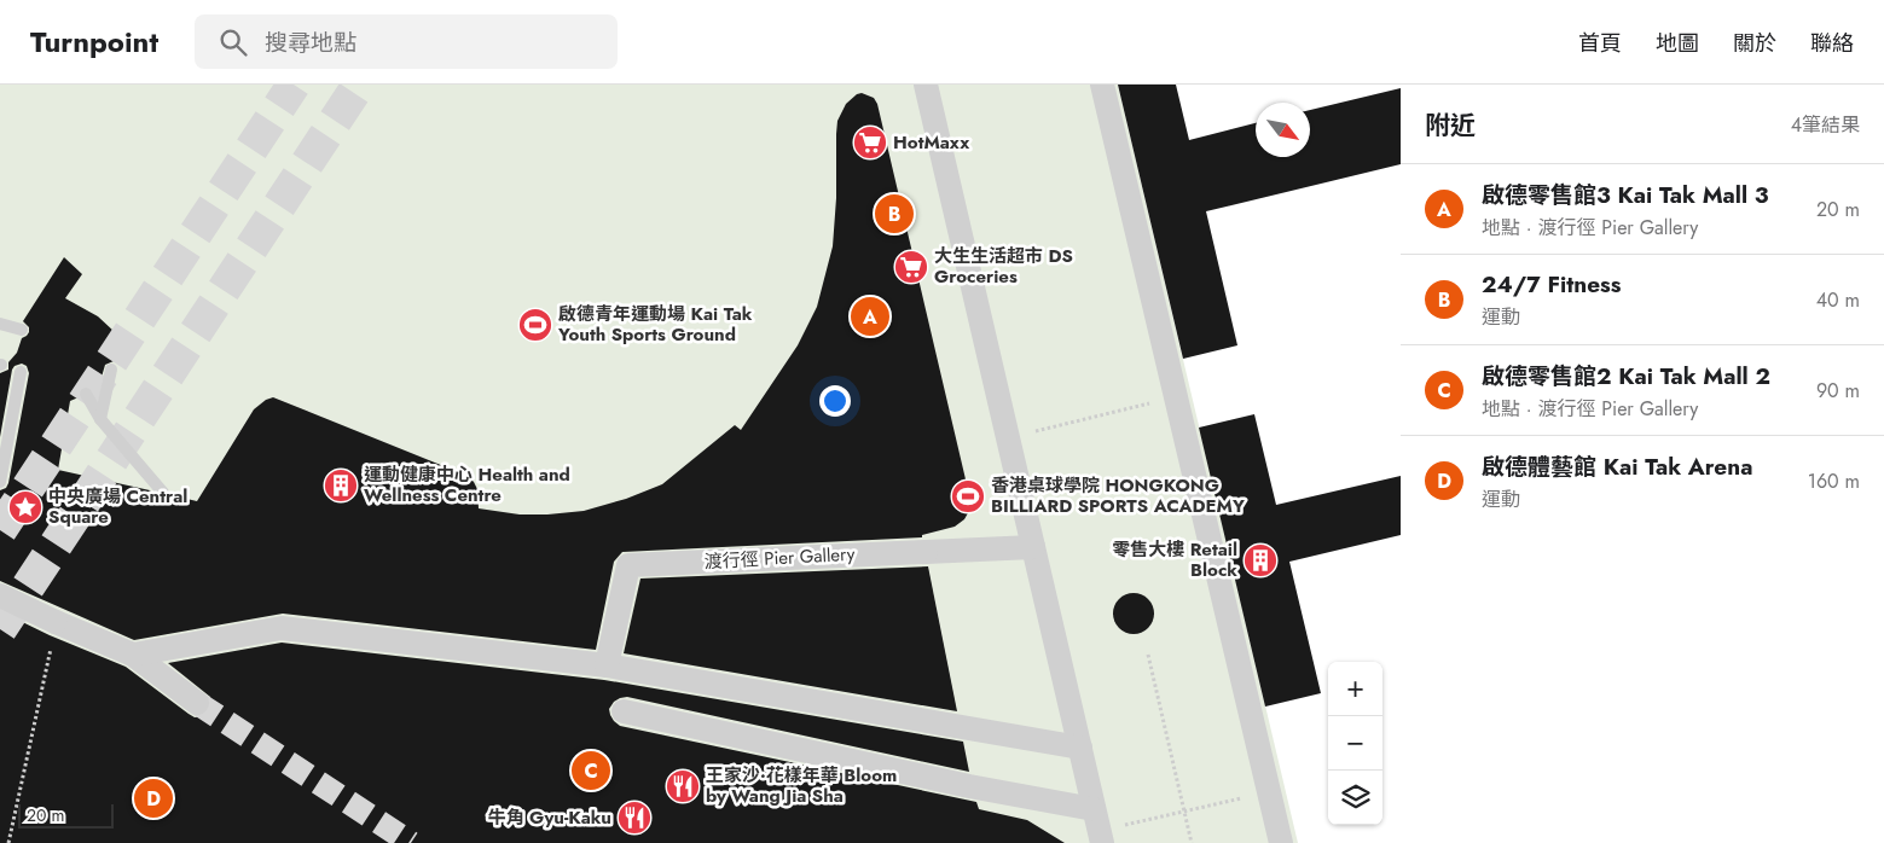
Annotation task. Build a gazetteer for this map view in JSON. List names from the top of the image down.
{
  "streets": {
    "street": ["渡行徑 Pier Gallery"]
  },
  "places": {
    "supermarket": ["HotMaxx", "大生生活超市 DS Groceries"],
    "sports": ["啟德青年運動場 Kai Tak Youth Sports Ground", "香港桌球學院 HONGKONG BILLIARD SPORTS ACADEMY"],
    "building": ["運動健康中心 Health and Wellness Centre", "零售大樓 Retail Block"],
    "place": ["中央廣場 Central Square"],
    "restaurant": ["王家沙·花樣年華 Bloom by Wang Jia Sha", "牛角 Gyu-Kaku"]
  },
  "scale_bar": "20 m",
  "north": "bottom right",
  "page": {
    "header": "Turnpoint",
    "search": "搜尋地點",
    "nav": [
      "首頁",
      "地圖",
      "關於",
      "聯絡"
    ],
    "heading": ["附近", "4筆結果"],
    "list": [
      {
        "mark": "A",
        "name": "啟德零售館3 Kai Tak Mall 3",
        "note": "地點 · 渡行徑 Pier Gallery",
        "value": "20 m"
      },
      {
        "mark": "B",
        "name": "24/7 Fitness",
        "note": "運動",
        "value": "40 m"
      },
      {
        "mark": "C",
        "name": "啟德零售館2 Kai Tak Mall 2",
        "note": "地點 · 渡行徑 Pier Gallery",
        "value": "90 m"
      },
      {
        "mark": "D",
        "name": "啟德體藝館 Kai Tak Arena",
        "note": "運動",
        "value": "160 m"
      }
    ],
    "pins": [
      "B",
      "A",
      "C",
      "D"
    ],
    "map_buttons": ["+", "−"],
    "scale": "20 m"
  }
}
